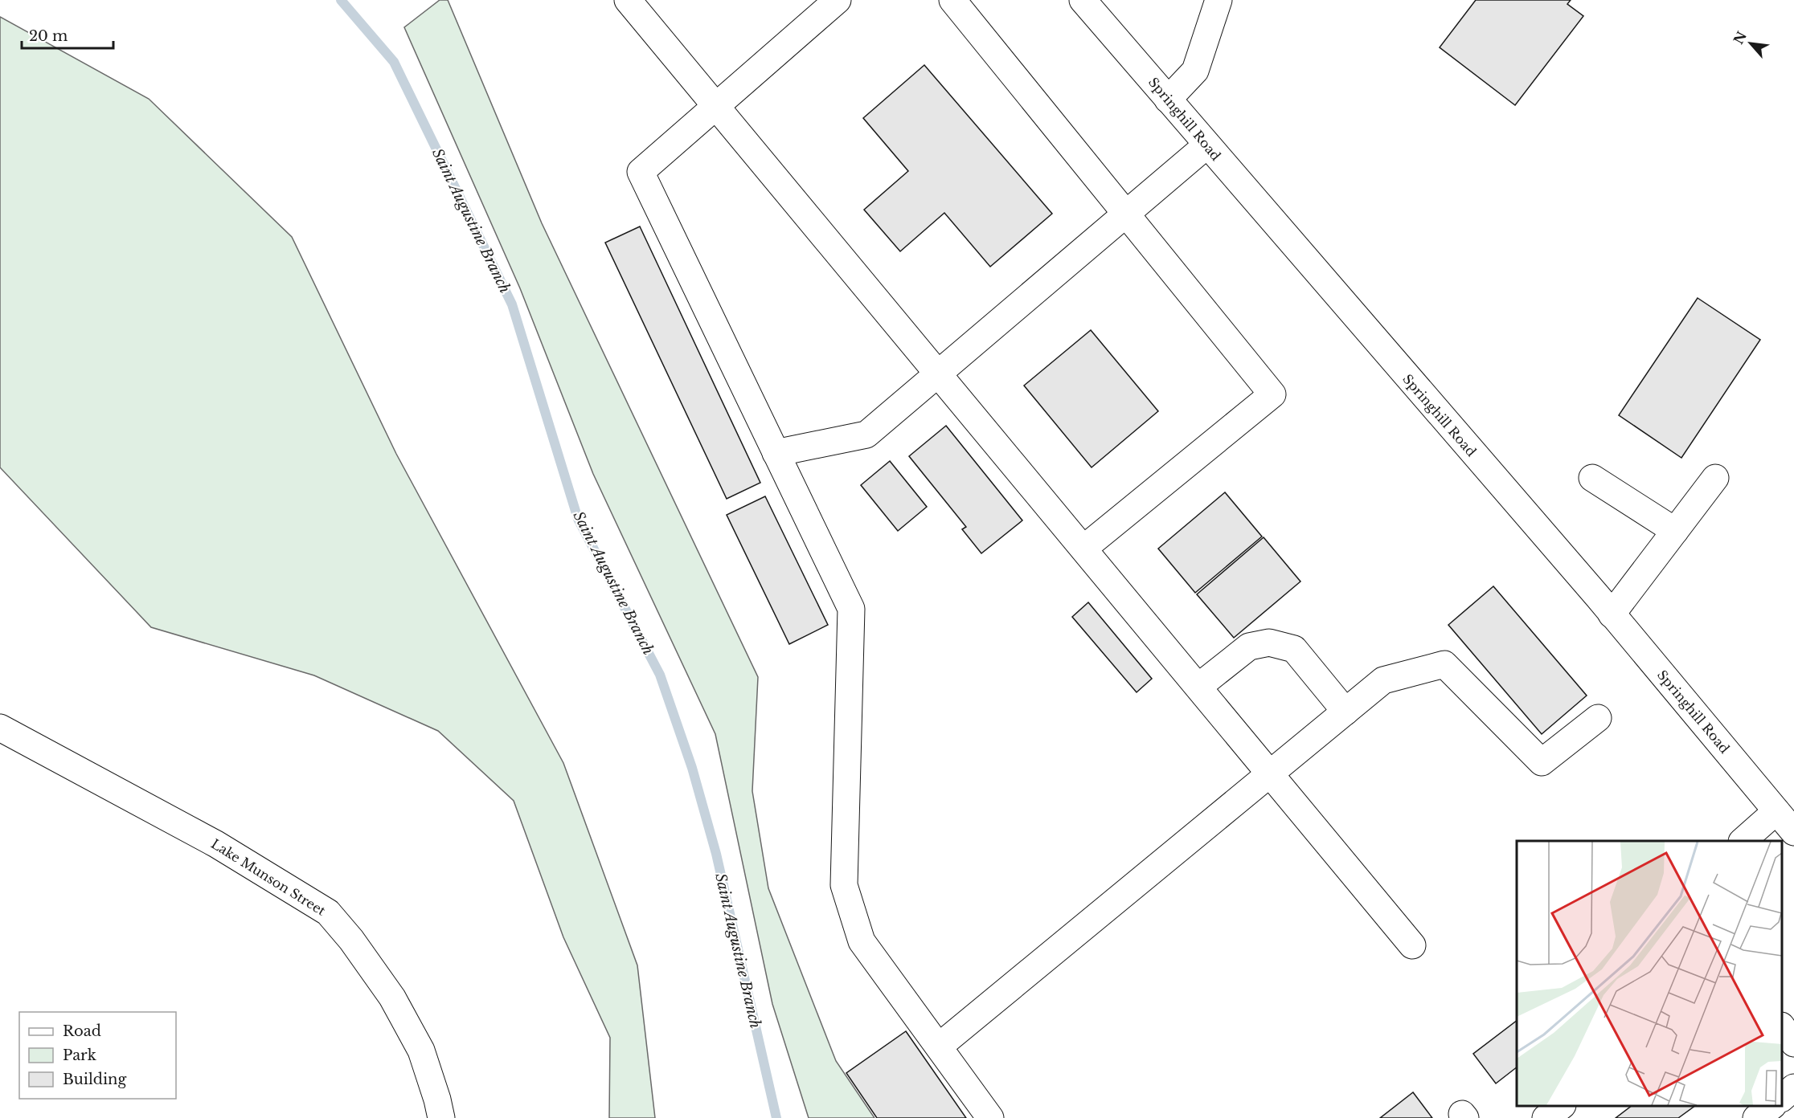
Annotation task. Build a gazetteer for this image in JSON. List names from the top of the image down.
{
  "streets": {
    "main road": ["Springhill Road", "Lake Munson Street"]
  },
  "water": ["Saint Augustine Branch"],
  "legend": ["Road", "Park", "Building"],
  "scale_bar": "20 m",
  "north": "top left"
}
